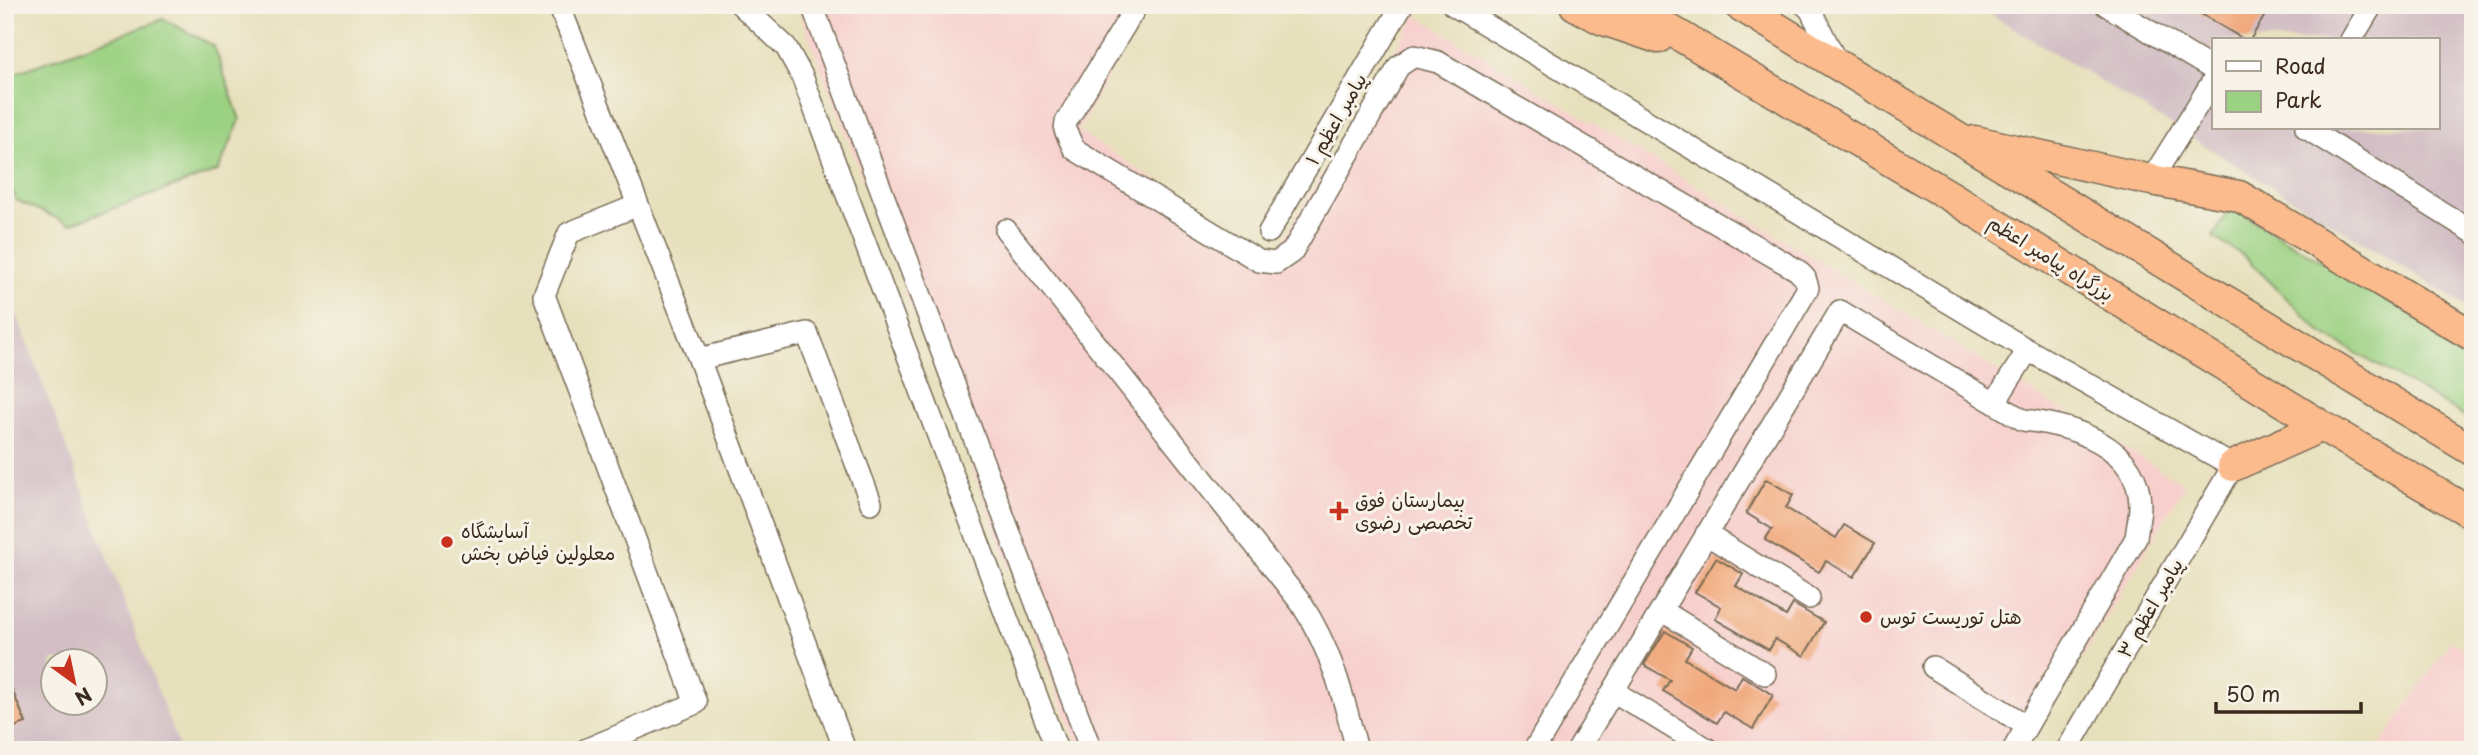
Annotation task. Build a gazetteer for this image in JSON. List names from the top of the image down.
{
  "streets": {
    "highway": ["بزرگراه پیامبر اعظم"],
    "street": ["پیامبر اعظم ۱", "پیامبر اعظم ۳"]
  },
  "places": {
    "health": ["بیمارستان فوق تخصصی رضوی"],
    "other": ["آسایشگاه معلولین فیاض بخش", "هتل توریست توس"]
  },
  "legend": ["Road", "Park"],
  "scale_bar": "50 m",
  "north": "bottom right"
}
